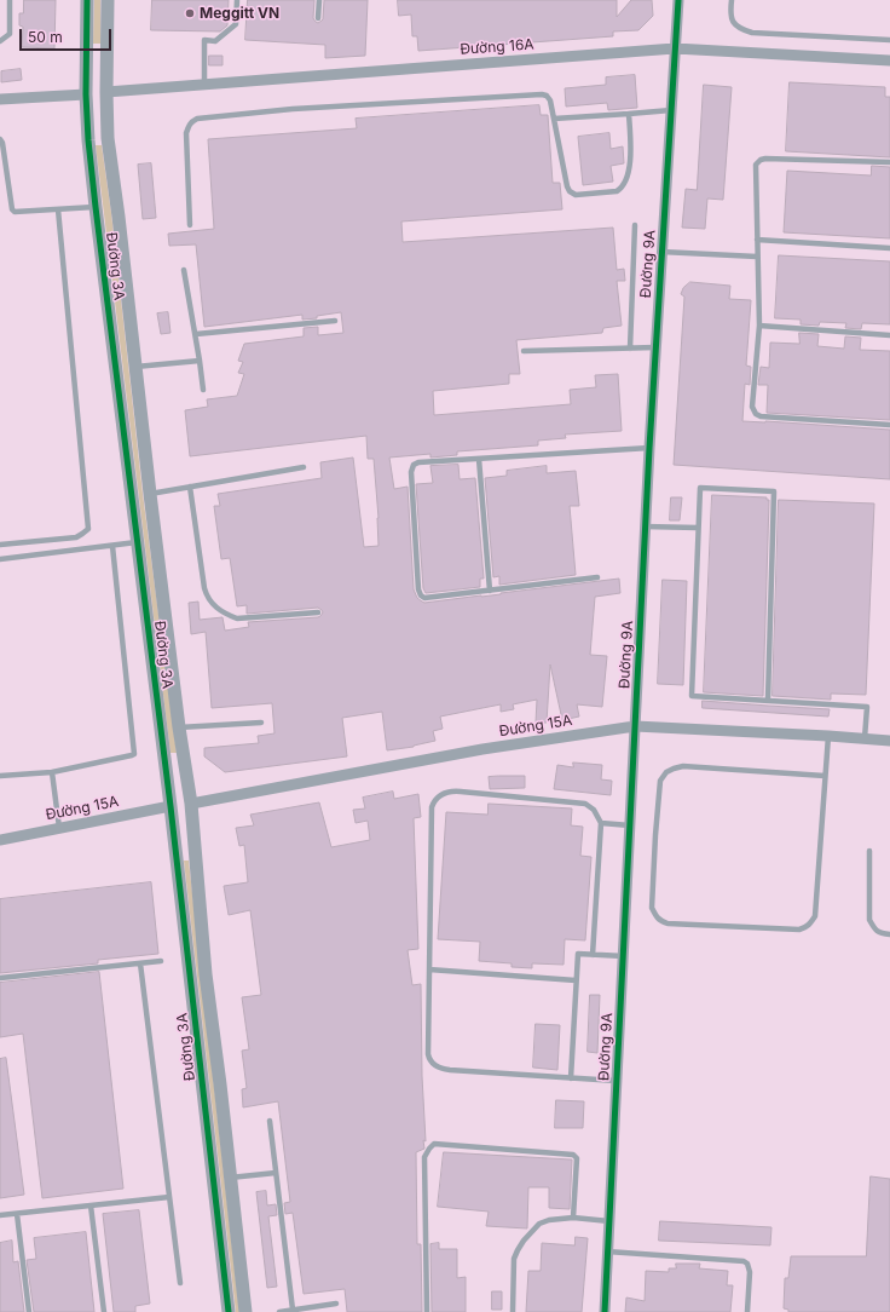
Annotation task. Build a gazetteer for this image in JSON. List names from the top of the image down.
{
  "streets": {
    "street": [
      "Đường 16A",
      "Đường 9A",
      "Đường 3A",
      "Đường 15A"
    ]
  },
  "crossings": [
    ["Đường 16A", "Đường 9A"],
    ["Đường 16A", "Đường 3A"],
    ["Đường 9A", "Đường 15A"],
    ["Đường 3A", "Đường 15A"]
  ],
  "places": ["Meggitt VN"],
  "scale_bar": "50 m"
}
